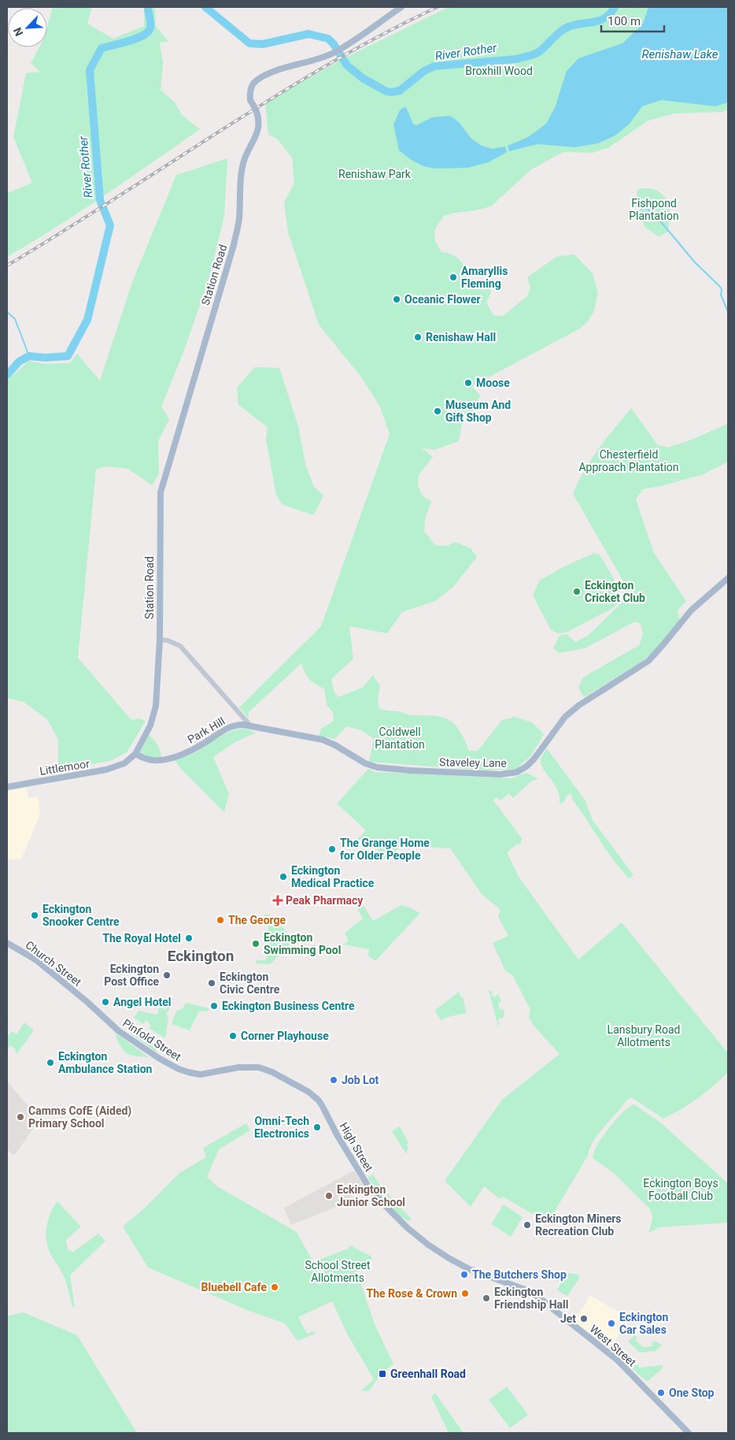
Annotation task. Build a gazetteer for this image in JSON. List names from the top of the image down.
{
  "streets": {
    "main road": [
      "Station Road",
      "Park Hill",
      "Staveley Lane",
      "Littlemoor",
      "Church Street",
      "Pinfold Street",
      "High Street",
      "West Street"
    ]
  },
  "crossings": [
    ["Station Road", "Park Hill"],
    ["Station Road", "Littlemoor"],
    ["Park Hill", "Staveley Lane"],
    ["Park Hill", "Littlemoor"],
    ["Church Street", "Pinfold Street"],
    ["Pinfold Street", "High Street"],
    ["High Street", "West Street"]
  ],
  "districts": ["Eckington"],
  "water": ["River Rother", "Renishaw Lake"],
  "parks": [
    "Broxhill Wood",
    "Renishaw Park",
    "Fishpond Plantation",
    "Chesterfield Approach Plantation",
    "Coldwell Plantation",
    "Lansbury Road Allotments",
    "Eckington Boys Football Club",
    "School Street Allotments"
  ],
  "places": {
    "other": [
      "Amaryllis Fleming",
      "Oceanic Flower",
      "Renishaw Hall",
      "Moose",
      "Museum And Gift Shop",
      "Eckington Cricket Club",
      "The Grange Home for Older People",
      "Eckington Medical Practice",
      "Eckington Snooker Centre",
      "The George",
      "The Royal Hotel",
      "Eckington Swimming Pool",
      "Eckington Post Office",
      "Eckington Civic Centre",
      "Angel Hotel",
      "Eckington Business Centre",
      "Corner Playhouse",
      "Eckington Ambulance Station",
      "Job Lot",
      "Camms CofE (Aided) Primary School",
      "Omni-Tech Electronics",
      "Eckington Junior School",
      "Eckington Miners Recreation Club",
      "The Butchers Shop",
      "Bluebell Cafe",
      "The Rose & Crown",
      "Eckington Friendship Hall",
      "Jet",
      "Eckington Car Sales",
      "One Stop"
    ],
    "health": ["Peak Pharmacy"],
    "transit": ["Greenhall Road"]
  },
  "scale_bar": "100 m",
  "north": "bottom left"
}
